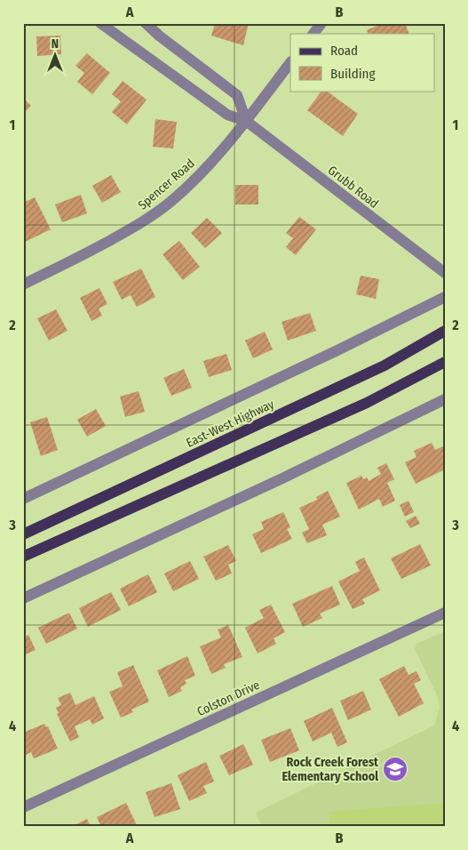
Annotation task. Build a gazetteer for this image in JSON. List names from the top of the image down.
{
  "streets": {
    "main road": ["East-West Highway"],
    "street": ["Spencer Road", "Grubb Road", "Colston Drive"]
  },
  "crossings": [
    ["Spencer Road", "Grubb Road"]
  ],
  "places": {
    "school or university": ["Rock Creek Forest Elementary School"]
  },
  "legend": ["Road", "Building"],
  "north": "top",
  "grid": {
    "columns": ["A", "B"],
    "rows": [
      "1",
      "2",
      "3",
      "4"
    ]
  }
}
